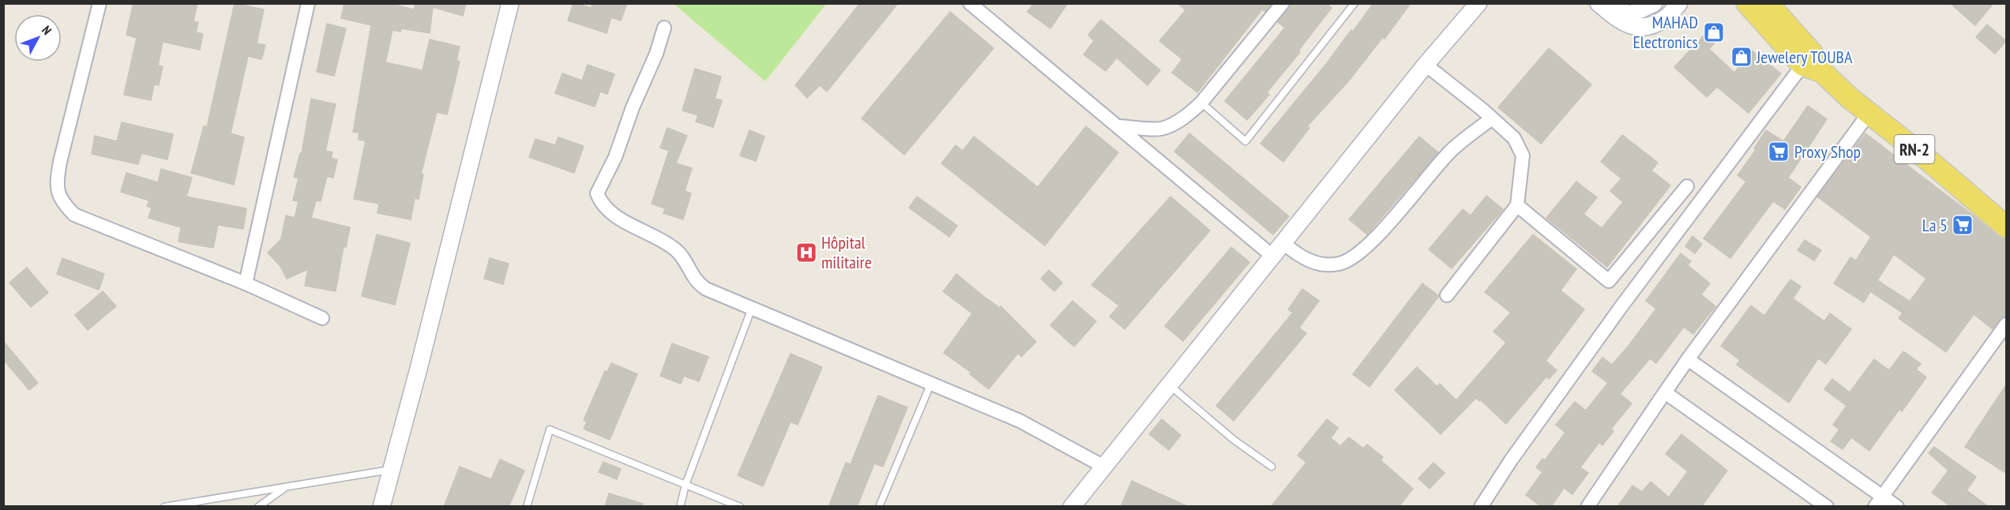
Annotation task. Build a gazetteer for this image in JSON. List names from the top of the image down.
{
  "streets": {
    "main road": ["RN-2"]
  },
  "places": {
    "shop": ["MAHAD Electronics", "Jewelery TOUBA"],
    "supermarket": ["Proxy Shop", "La 5"],
    "hospital": ["Hôpital militaire"]
  },
  "north": "top right"
}
